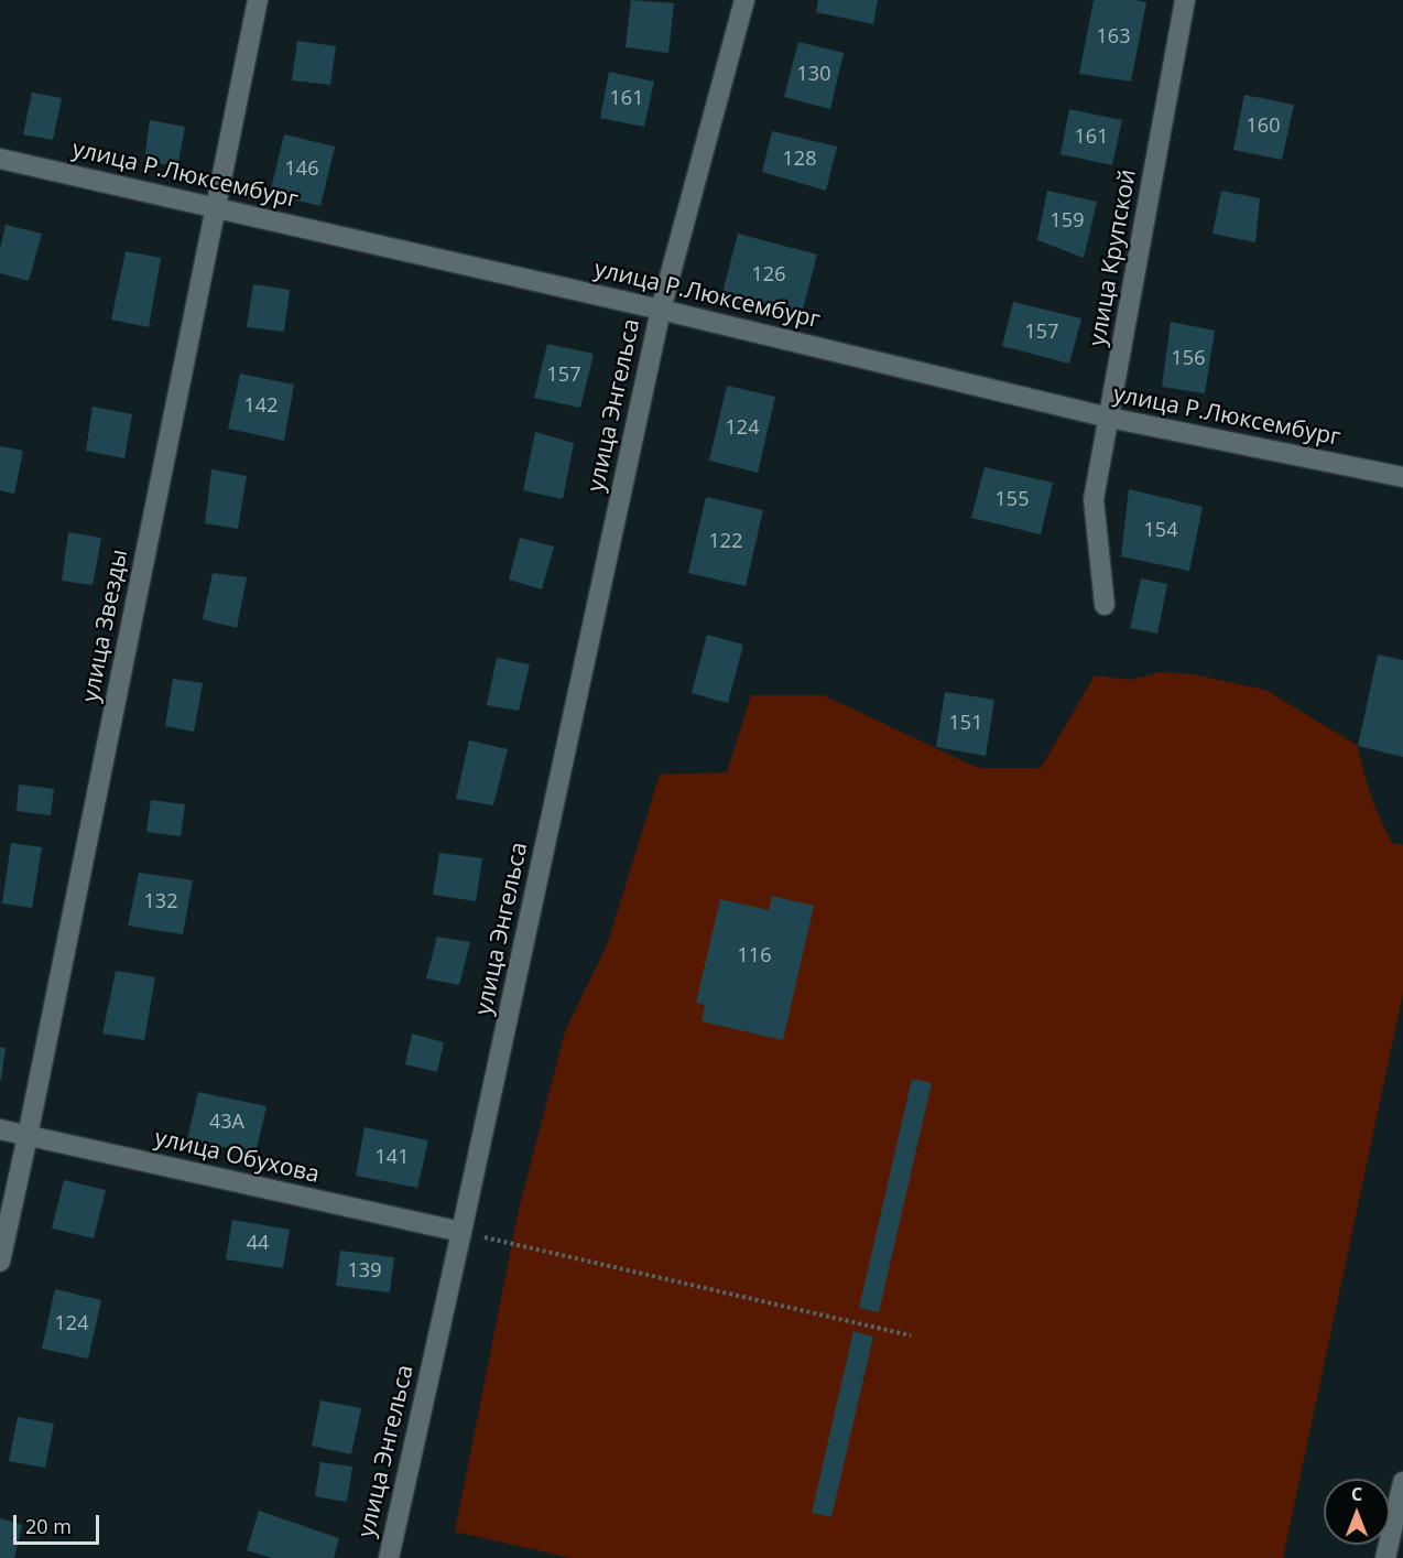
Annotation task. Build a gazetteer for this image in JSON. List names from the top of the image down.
{
  "streets": {
    "street": [
      "улица Р.Люксембург",
      "улица Крупской",
      "улица Энгельса",
      "улица Звезды",
      "улица Обухова"
    ]
  },
  "crossings": [
    ["улица Р.Люксембург", "улица Крупской"],
    ["улица Р.Люксембург", "улица Энгельса"],
    ["улица Р.Люксембург", "улица Звезды"],
    ["улица Энгельса", "улица Обухова"],
    ["улица Звезды", "улица Обухова"]
  ],
  "house_numbers": [
    "163",
    "130",
    "161",
    "160",
    "161",
    "128",
    "146",
    "159",
    "126",
    "157",
    "156",
    "157",
    "142",
    "124",
    "155",
    "154",
    "122",
    "151",
    "132",
    "116",
    "43А",
    "141",
    "44",
    "139",
    "124"
  ],
  "scale_bar": "20 m",
  "north": "top"
}
